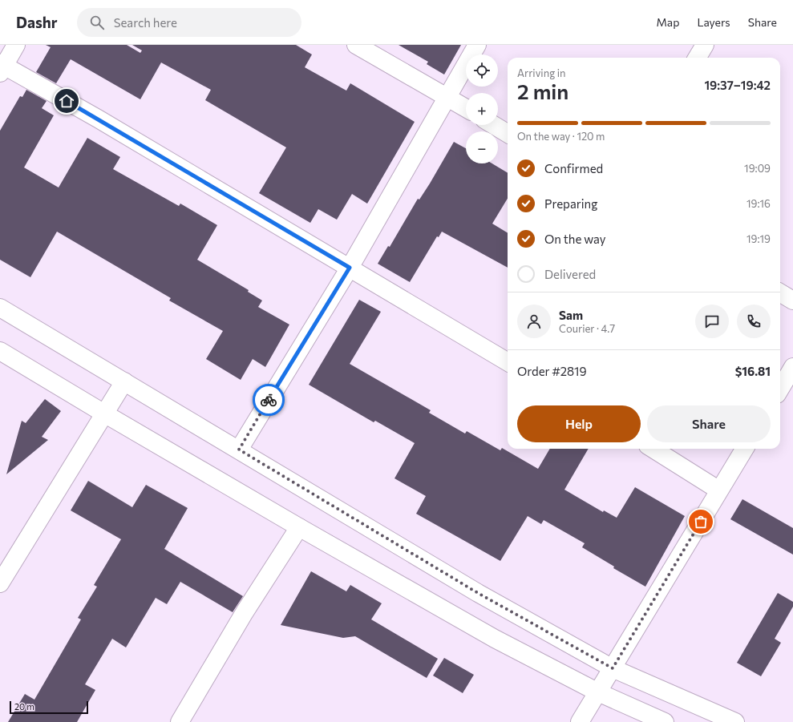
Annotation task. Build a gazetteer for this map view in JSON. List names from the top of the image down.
{
  "scale_bar": "20 m",
  "page": {
    "header": "Dashr",
    "search": "Search here",
    "nav": ["Map", "Layers", "Share"],
    "map_buttons": ["+", "−"],
    "heading": ["2 min", "Arriving in", "19:37–19:42"],
    "panel": [
      "Sam",
      "Courier · 4.7",
      "Order #2819",
      "$16.81"
    ],
    "bar": "On the way · 120 m",
    "list": [
      ["Confirmed", "19:09"],
      ["Preparing", "19:16"],
      ["On the way", "19:19"],
      "Delivered"
    ],
    "buttons": ["Help", "Share"],
    "scale": "20 m"
  }
}
